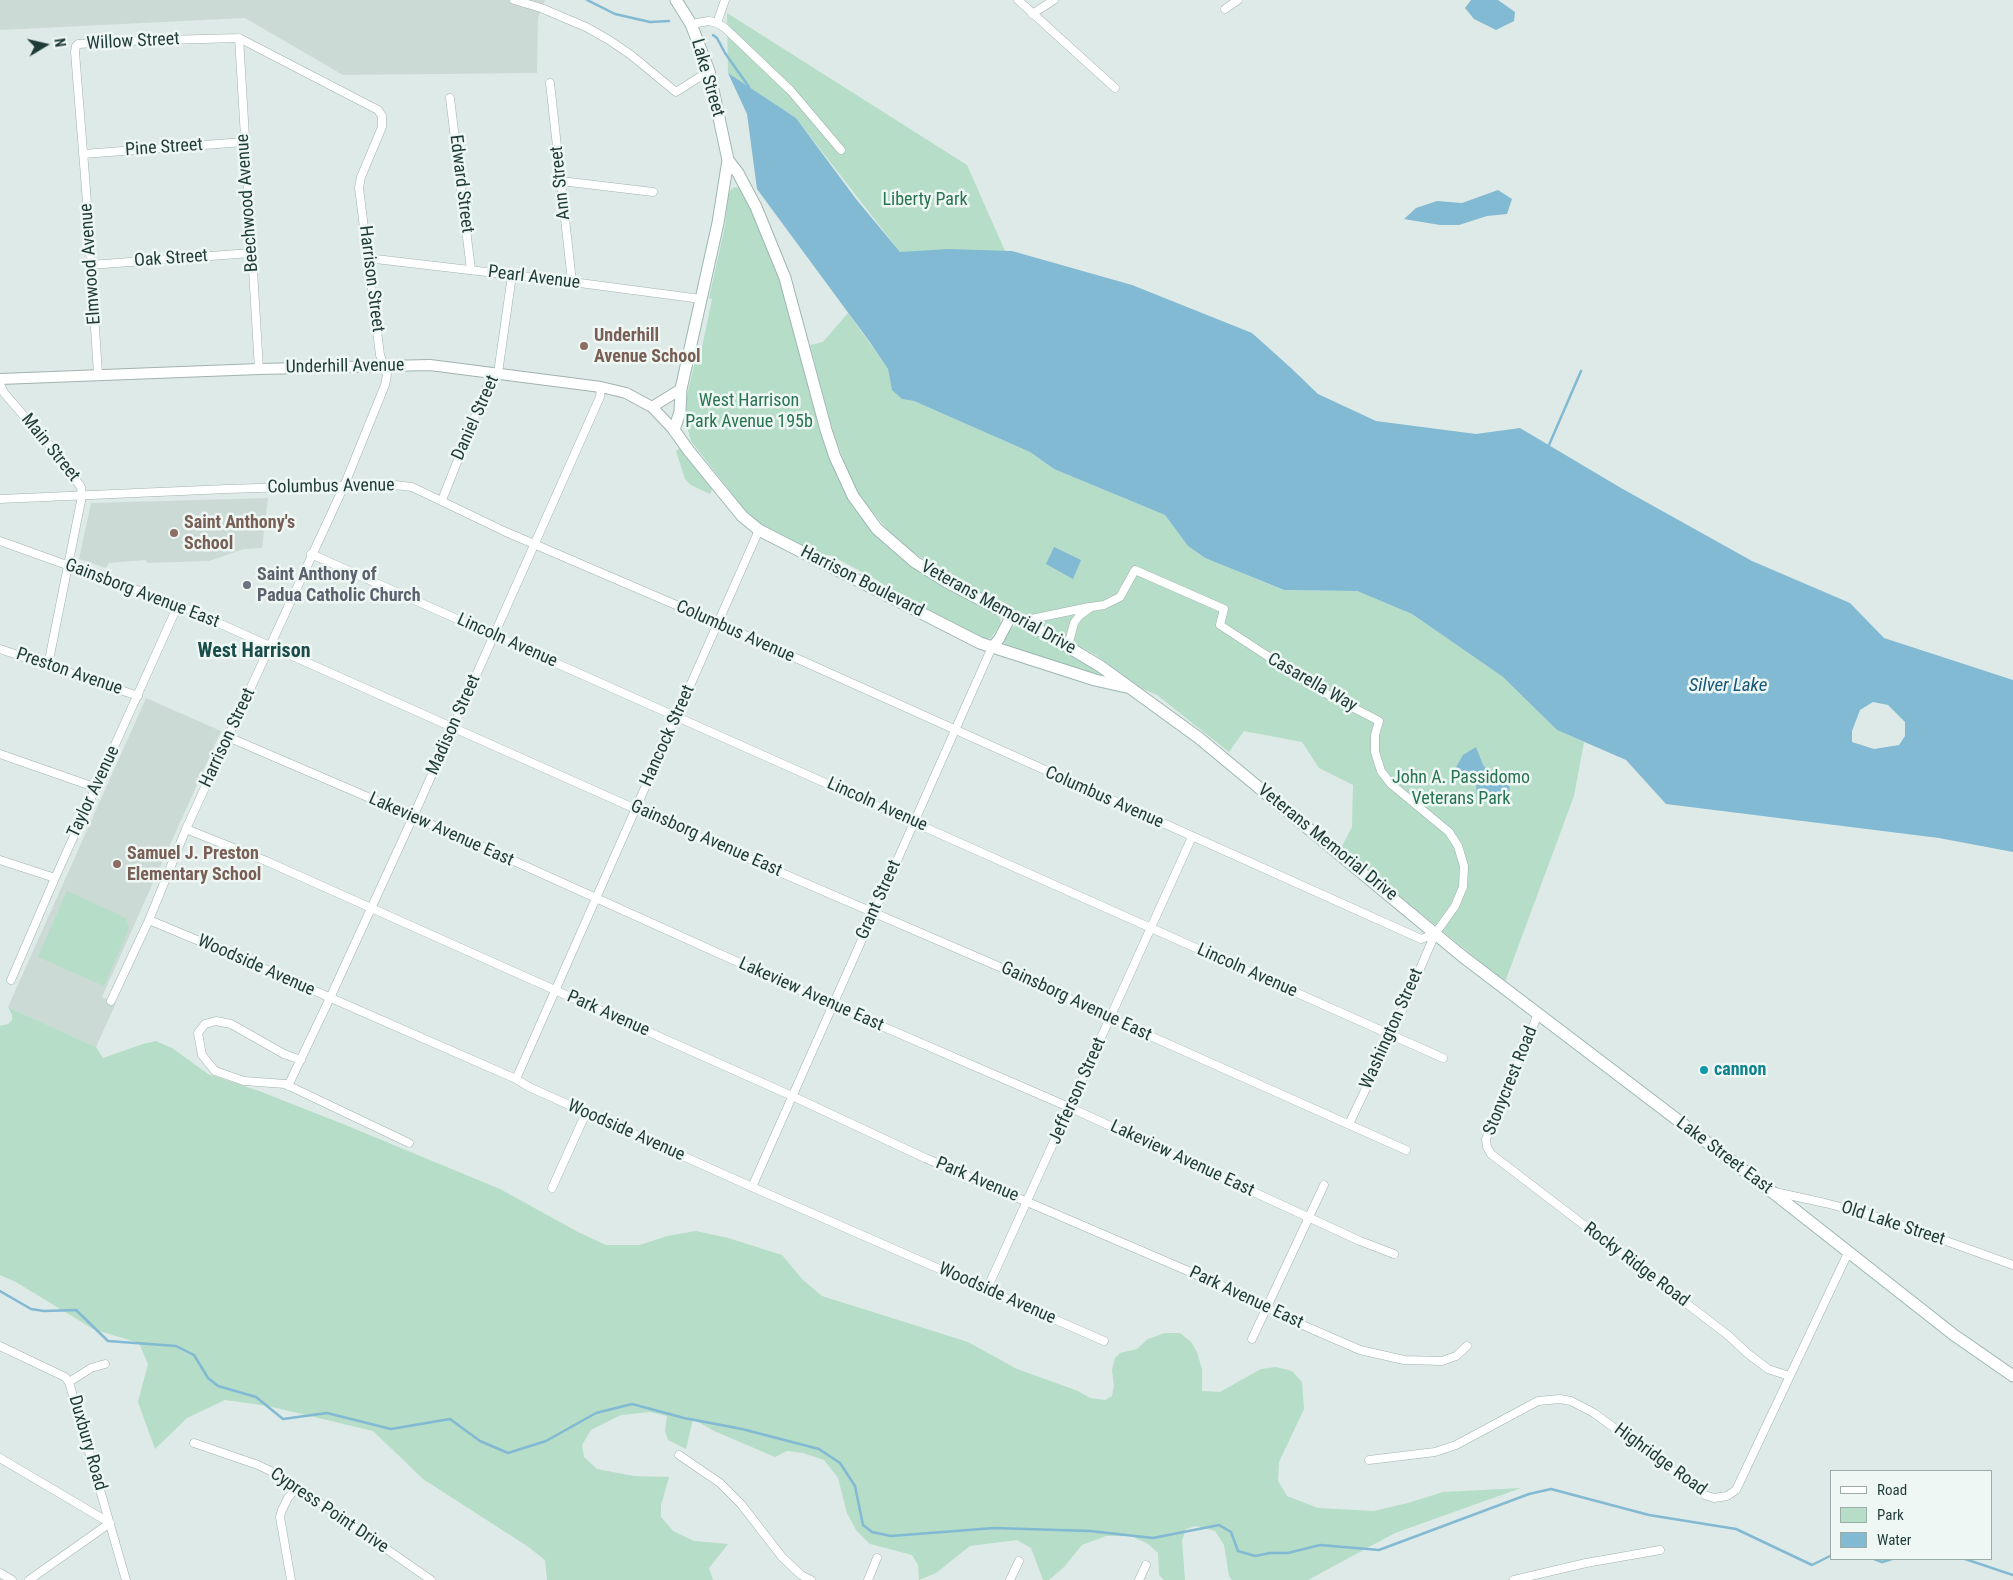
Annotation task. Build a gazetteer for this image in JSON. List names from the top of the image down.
{
  "streets": {
    "main road": [
      "Lake Street",
      "Harrison Boulevard",
      "Veterans Memorial Drive",
      "Lake Street East"
    ],
    "street": [
      "Willow Street",
      "Pine Street",
      "Ann Street",
      "Edward Street",
      "Beechwood Avenue",
      "Oak Street",
      "Elmwood Avenue",
      "Pearl Avenue",
      "Harrison Street",
      "Underhill Avenue",
      "Daniel Street",
      "Main Street",
      "Columbus Avenue",
      "Gainsborg Avenue East",
      "Lincoln Avenue",
      "Preston Avenue",
      "Casarella Way",
      "Madison Street",
      "Hancock Street",
      "Taylor Avenue",
      "Lakeview Avenue East",
      "Grant Street",
      "Woodside Avenue",
      "Park Avenue",
      "Washington Street",
      "Stonycrest Road",
      "Jefferson Street",
      "Old Lake Street",
      "Rocky Ridge Road",
      "Park Avenue East",
      "Duxbury Road",
      "Highridge Road",
      "Cypress Point Drive"
    ]
  },
  "crossings": [
    ["Willow Street", "Pine Street"],
    ["Willow Street", "Beechwood Avenue"],
    ["Willow Street", "Elmwood Avenue"],
    ["Willow Street", "Harrison Street"],
    ["Lake Street", "Veterans Memorial Drive"],
    ["Pine Street", "Beechwood Avenue"],
    ["Pine Street", "Elmwood Avenue"],
    ["Ann Street", "Pearl Avenue"],
    ["Edward Street", "Pearl Avenue"],
    ["Beechwood Avenue", "Oak Street"],
    ["Beechwood Avenue", "Harrison Street"],
    ["Beechwood Avenue", "Underhill Avenue"],
    ["Oak Street", "Elmwood Avenue"],
    ["Elmwood Avenue", "Underhill Avenue"],
    ["Pearl Avenue", "Harrison Street"],
    ["Pearl Avenue", "Daniel Street"],
    ["Harrison Street", "Underhill Avenue"],
    ["Harrison Street", "Columbus Avenue"],
    ["Harrison Street", "Gainsborg Avenue East"],
    ["Harrison Street", "Lincoln Avenue"],
    ["Harrison Street", "Lakeview Avenue East"],
    ["Harrison Street", "Woodside Avenue"],
    ["Harrison Street", "Park Avenue"],
    ["Underhill Avenue", "Daniel Street"],
    ["Underhill Avenue", "Harrison Boulevard"],
    ["Underhill Avenue", "Madison Street"],
    ["Daniel Street", "Columbus Avenue"],
    ["Main Street", "Columbus Avenue"],
    ["Main Street", "Gainsborg Avenue East"],
    ["Main Street", "Preston Avenue"],
    ["Columbus Avenue", "Veterans Memorial Drive"],
    ["Columbus Avenue", "Casarella Way"],
    ["Columbus Avenue", "Madison Street"],
    ["Columbus Avenue", "Hancock Street"],
    ["Columbus Avenue", "Grant Street"],
    ["Columbus Avenue", "Washington Street"],
    ["Columbus Avenue", "Jefferson Street"],
    ["Columbus Avenue", "Lake Street East"],
    ["Harrison Boulevard", "Veterans Memorial Drive"],
    ["Harrison Boulevard", "Hancock Street"],
    ["Harrison Boulevard", "Grant Street"],
    ["Gainsborg Avenue East", "Madison Street"],
    ["Gainsborg Avenue East", "Hancock Street"],
    ["Gainsborg Avenue East", "Taylor Avenue"],
    ["Gainsborg Avenue East", "Grant Street"],
    ["Gainsborg Avenue East", "Washington Street"],
    ["Gainsborg Avenue East", "Jefferson Street"],
    ["Veterans Memorial Drive", "Casarella Way"],
    ["Veterans Memorial Drive", "Grant Street"],
    ["Veterans Memorial Drive", "Washington Street"],
    ["Veterans Memorial Drive", "Lake Street East"],
    ["Lincoln Avenue", "Madison Street"],
    ["Lincoln Avenue", "Hancock Street"],
    ["Lincoln Avenue", "Grant Street"],
    ["Lincoln Avenue", "Washington Street"],
    ["Lincoln Avenue", "Jefferson Street"],
    ["Preston Avenue", "Taylor Avenue"],
    ["Casarella Way", "Washington Street"],
    ["Casarella Way", "Lake Street East"],
    ["Madison Street", "Lakeview Avenue East"],
    ["Madison Street", "Woodside Avenue"],
    ["Madison Street", "Park Avenue"],
    ["Hancock Street", "Lakeview Avenue East"],
    ["Hancock Street", "Woodside Avenue"],
    ["Hancock Street", "Park Avenue"],
    ["Lakeview Avenue East", "Grant Street"],
    ["Lakeview Avenue East", "Jefferson Street"],
    ["Grant Street", "Woodside Avenue"],
    ["Grant Street", "Park Avenue"],
    ["Woodside Avenue", "Jefferson Street"],
    ["Park Avenue", "Jefferson Street"],
    ["Park Avenue", "Park Avenue East"],
    ["Washington Street", "Lake Street East"],
    ["Stonycrest Road", "Lake Street East"],
    ["Stonycrest Road", "Rocky Ridge Road"],
    ["Jefferson Street", "Park Avenue East"],
    ["Lake Street East", "Old Lake Street"],
    ["Lake Street East", "Highridge Road"],
    ["Rocky Ridge Road", "Highridge Road"]
  ],
  "districts": ["West Harrison"],
  "water": ["Silver Lake"],
  "parks": ["Liberty Park", "West Harrison Park Avenue 195b", "John A. Passidomo Veterans Park"],
  "places": [
    "Underhill Avenue School",
    "Saint Anthony's School",
    "Saint Anthony of Padua Catholic Church",
    "Samuel J. Preston Elementary School",
    "cannon"
  ],
  "legend": ["Road", "Park", "Water"],
  "north": "right"
}
